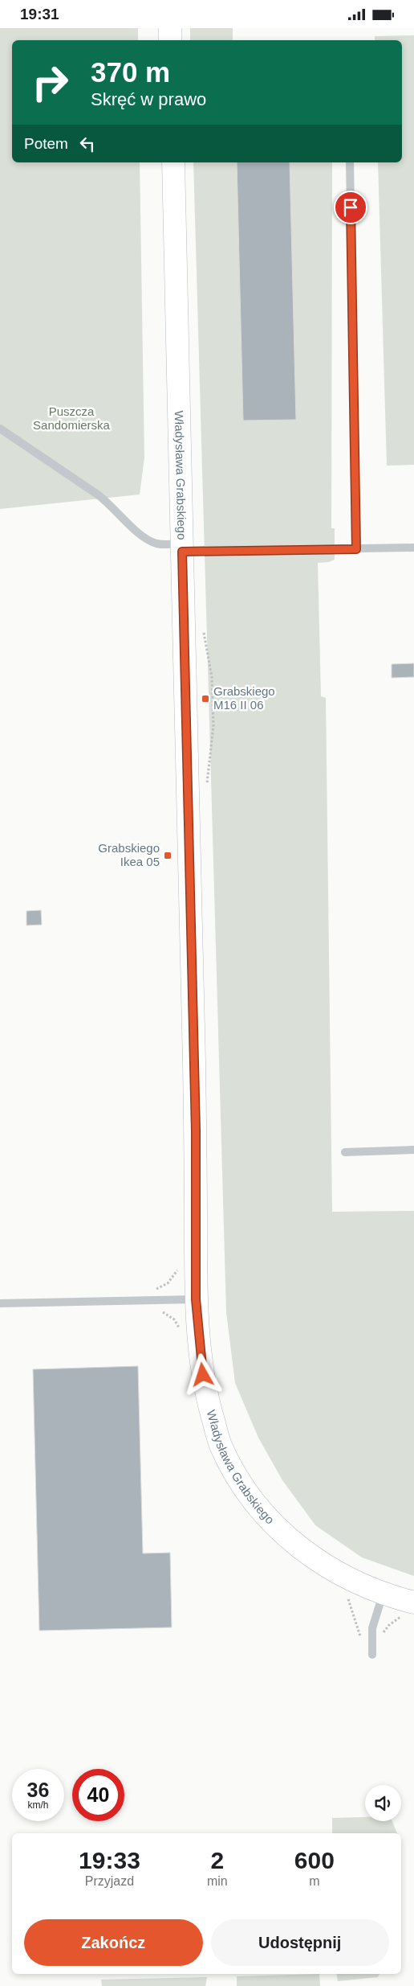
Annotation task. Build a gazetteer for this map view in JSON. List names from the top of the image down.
{
  "streets": {
    "street": ["Władysława Grabskiego"]
  },
  "parks": ["Puszcza Sandomierska"],
  "places": {
    "transit": ["Grabskiego M16 II 06", "Grabskiego Ikea 05"]
  },
  "page": {
    "status": "19:31",
    "turn": ["370 m", "Skręć w prawo"],
    "then": "Potem",
    "speed": "36 km/h",
    "limit": "40",
    "eta": [
      "19:33",
      "Przyjazd",
      "2",
      "min",
      "600",
      "m"
    ],
    "buttons": ["Zakończ", "Udostępnij"]
  }
}
